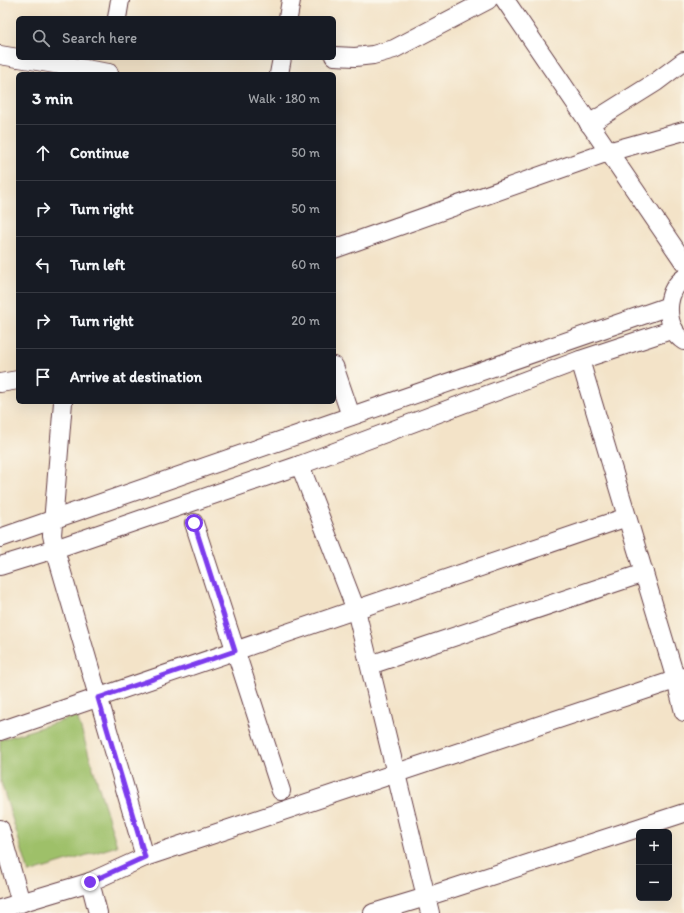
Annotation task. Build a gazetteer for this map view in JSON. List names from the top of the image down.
{
  "page": {
    "search": "Search here",
    "heading": ["3 min", "Walk · 180 m"],
    "list": [
      ["Continue", "50 m"],
      ["Turn right", "50 m"],
      ["Turn left", "60 m"],
      ["Turn right", "20 m"],
      "Arrive at destination"
    ],
    "map_buttons": ["+", "−"]
  }
}
